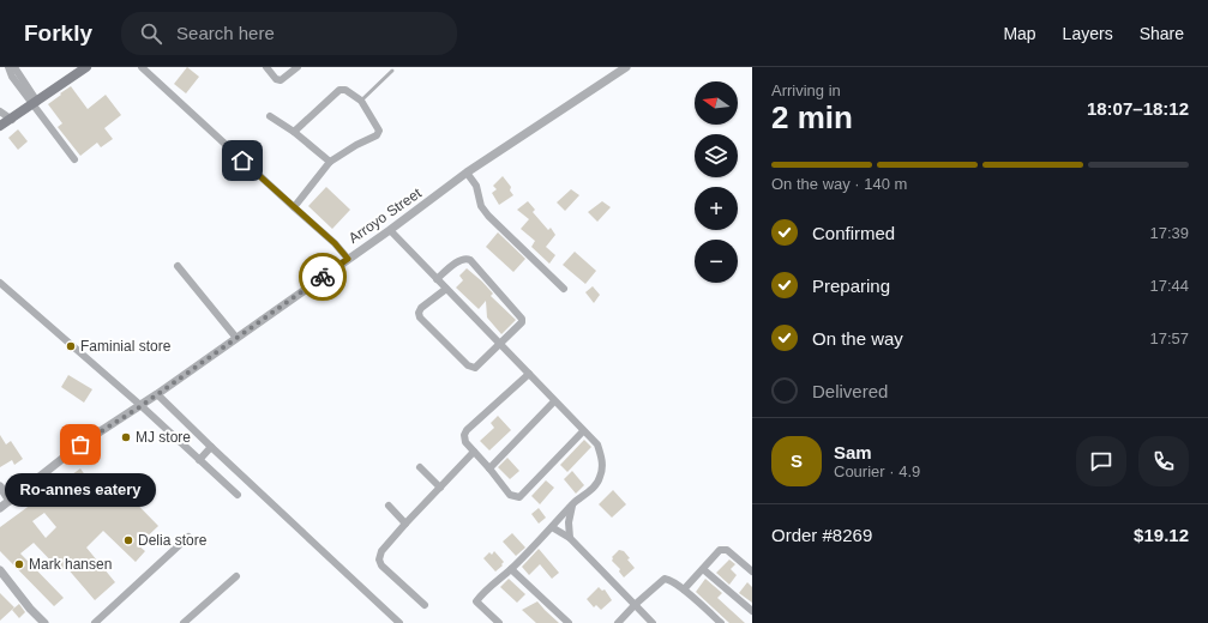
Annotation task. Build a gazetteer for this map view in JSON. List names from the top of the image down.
{
  "streets": {
    "street": ["Arroyo Street"]
  },
  "places": [
    "Faminial store",
    "MJ store",
    "Ro-annes eatery",
    "Delia store",
    "Mark hansen"
  ],
  "north": "left",
  "page": {
    "header": "Forkly",
    "search": "Search here",
    "nav": ["Map", "Layers", "Share"],
    "heading": ["2 min", "Arriving in", "18:07–18:12"],
    "panel": [
      "Sam",
      "Courier · 4.9",
      "Order #8269",
      "$19.12"
    ],
    "map_buttons": ["+", "−"],
    "bar": "On the way · 140 m",
    "list": [
      ["Confirmed", "17:39"],
      ["Preparing", "17:44"],
      ["On the way", "17:57"],
      "Delivered"
    ],
    "round": "S",
    "bubble": "Ro-annes eatery"
  }
}
